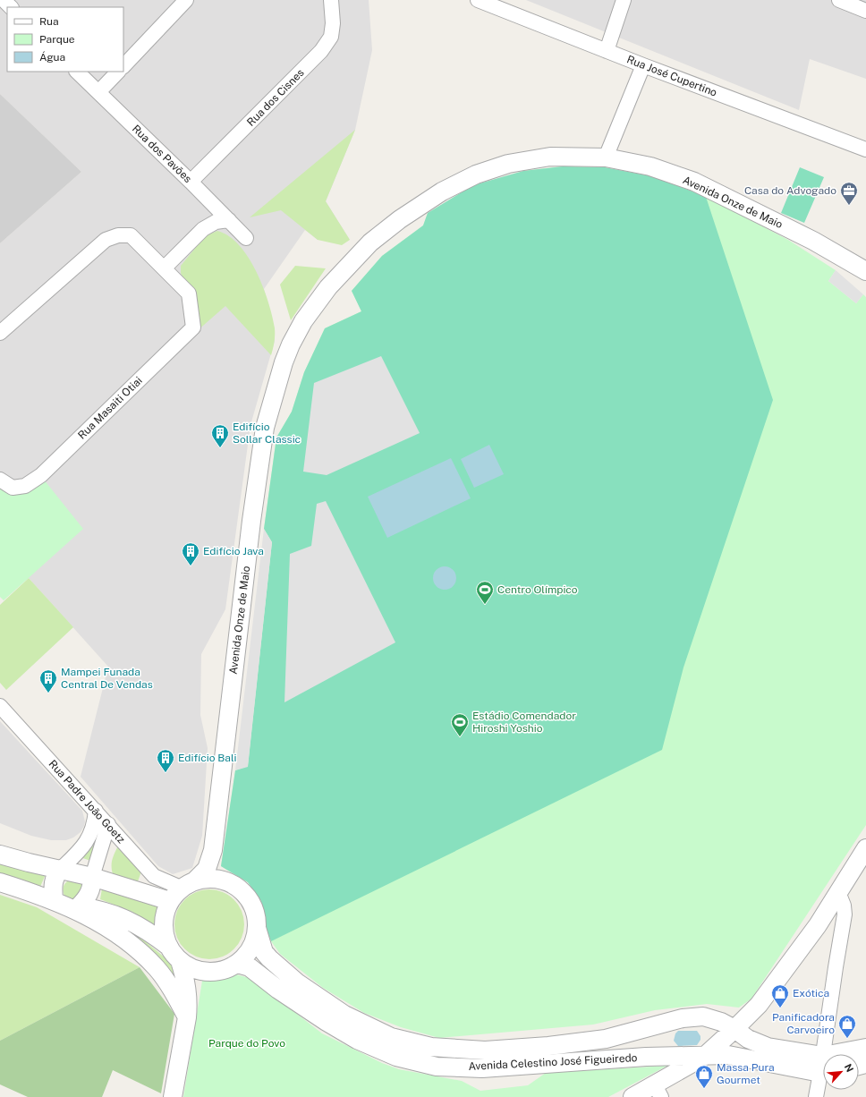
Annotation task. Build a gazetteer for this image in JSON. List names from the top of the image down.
{
  "streets": {
    "street": [
      "Rua José Cupertino",
      "Rua dos Cisnes",
      "Rua dos Pavões",
      "Avenida Onze de Maio",
      "Rua Masaiti Otiai",
      "Rua Padre João Goetz",
      "Avenida Celestino José Figueiredo"
    ]
  },
  "crossings": [
    ["Rua dos Cisnes", "Rua dos Pavões"],
    ["Avenida Onze de Maio", "Rua Padre João Goetz"],
    ["Avenida Onze de Maio", "Avenida Celestino José Figueiredo"],
    ["Rua Padre João Goetz", "Avenida Celestino José Figueiredo"]
  ],
  "parks": ["Parque do Povo"],
  "places": {
    "office": ["Casa do Advogado"],
    "building": [
      "Edifício Sollar Classic",
      "Edifício Java",
      "Mampei Funada Central De Vendas",
      "Edifício Bali"
    ],
    "sports": ["Centro Olímpico", "Estádio Comendador Hiroshi Yoshio"],
    "shop": ["Exótica", "Panificadora Carvoeiro", "Massa Pura Gourmet"]
  },
  "legend": ["Rua", "Parque", "Água"],
  "north": "top right"
}
